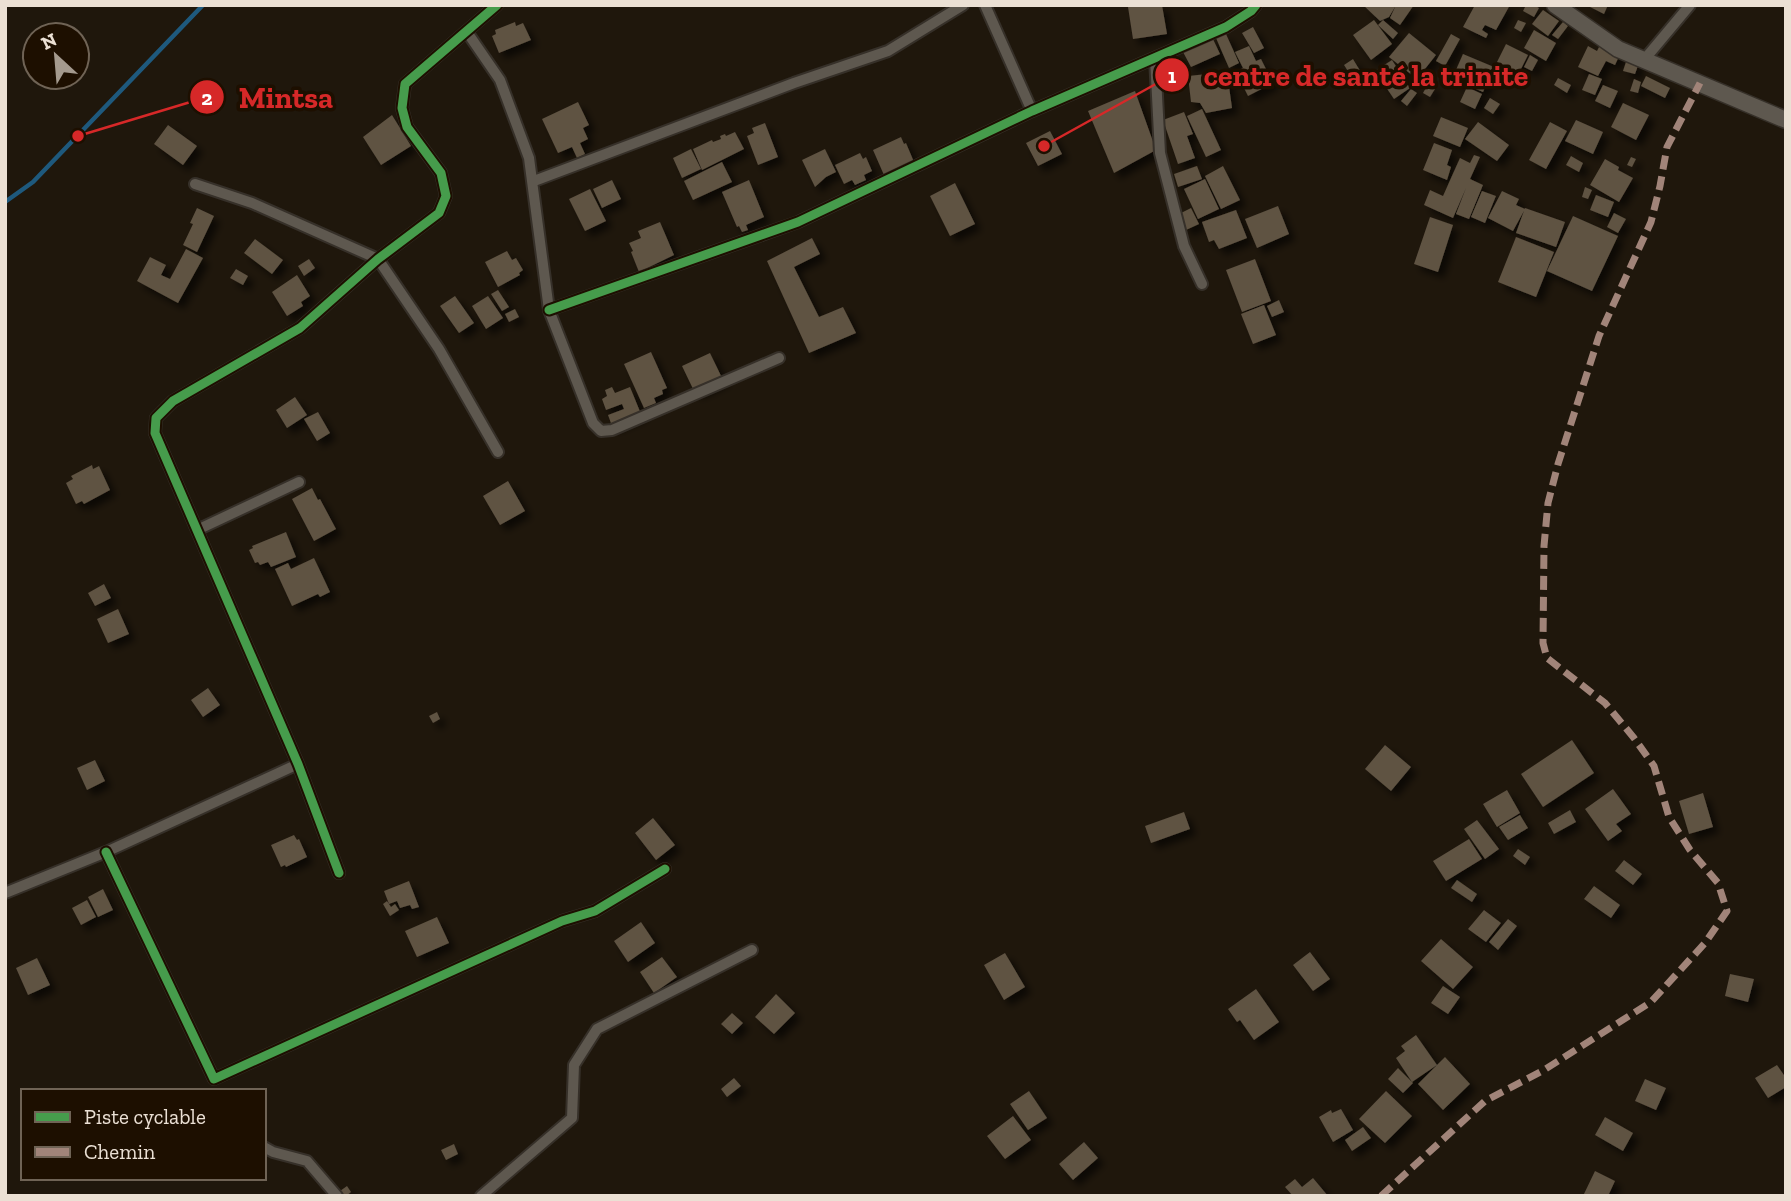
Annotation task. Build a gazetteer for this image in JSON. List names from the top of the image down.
{
  "places": ["Mintsa", "centre de santé la trinite"],
  "legend": ["Piste cyclable", "Chemin"],
  "north": "top left"
}
